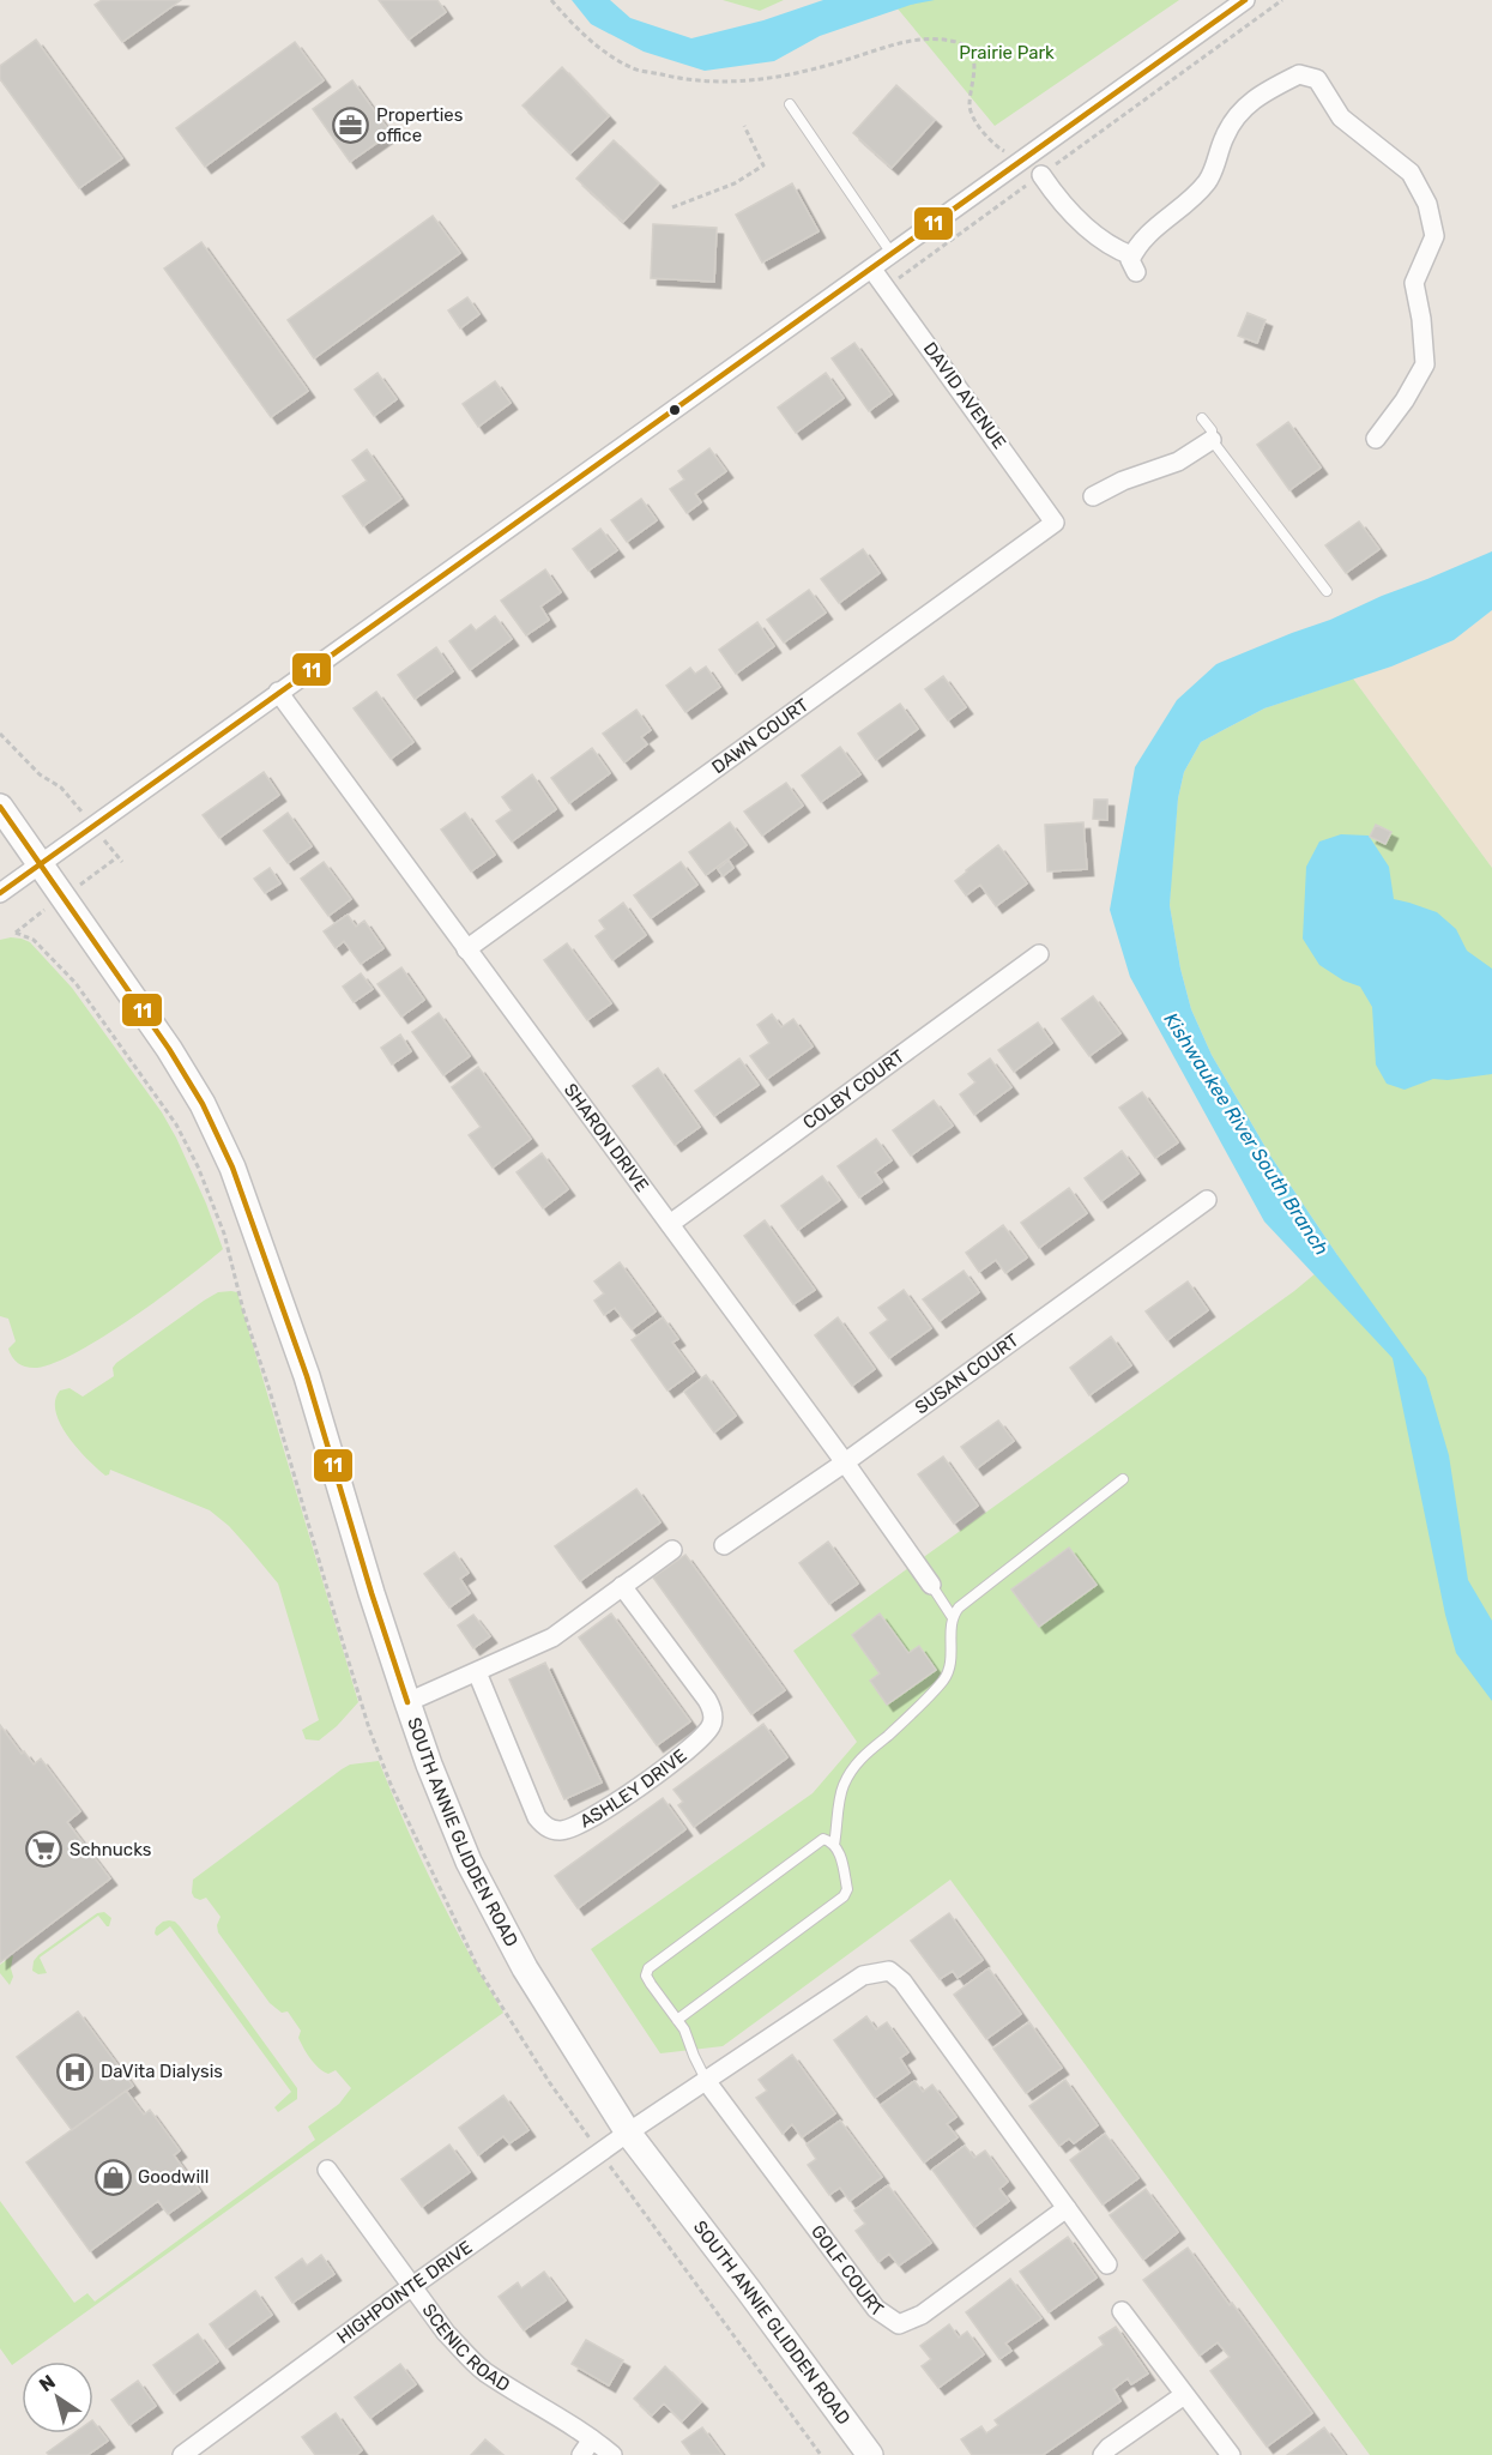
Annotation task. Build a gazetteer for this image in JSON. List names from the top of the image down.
{
  "streets": {
    "main road": ["SOUTH ANNIE GLIDDEN ROAD"],
    "street": [
      "DAVID AVENUE",
      "DAWN COURT",
      "COLBY COURT",
      "SHARON DRIVE",
      "SUSAN COURT",
      "ASHLEY DRIVE",
      "GOLF COURT",
      "HIGHPOINTE DRIVE",
      "SCENIC ROAD"
    ]
  },
  "crossings": [
    ["DAVID AVENUE", "DAWN COURT"],
    ["DAWN COURT", "SHARON DRIVE"],
    ["COLBY COURT", "SHARON DRIVE"],
    ["SHARON DRIVE", "SUSAN COURT"],
    ["SOUTH ANNIE GLIDDEN ROAD", "HIGHPOINTE DRIVE"],
    ["HIGHPOINTE DRIVE", "SCENIC ROAD"]
  ],
  "water": ["Kishwaukee River South Branch"],
  "parks": ["Prairie Park"],
  "places": {
    "office": ["Properties office"],
    "supermarket": ["Schnucks"],
    "hospital": ["DaVita Dialysis"],
    "shop": ["Goodwill"]
  },
  "lines": ["transit line 11"],
  "north": "top left"
}
